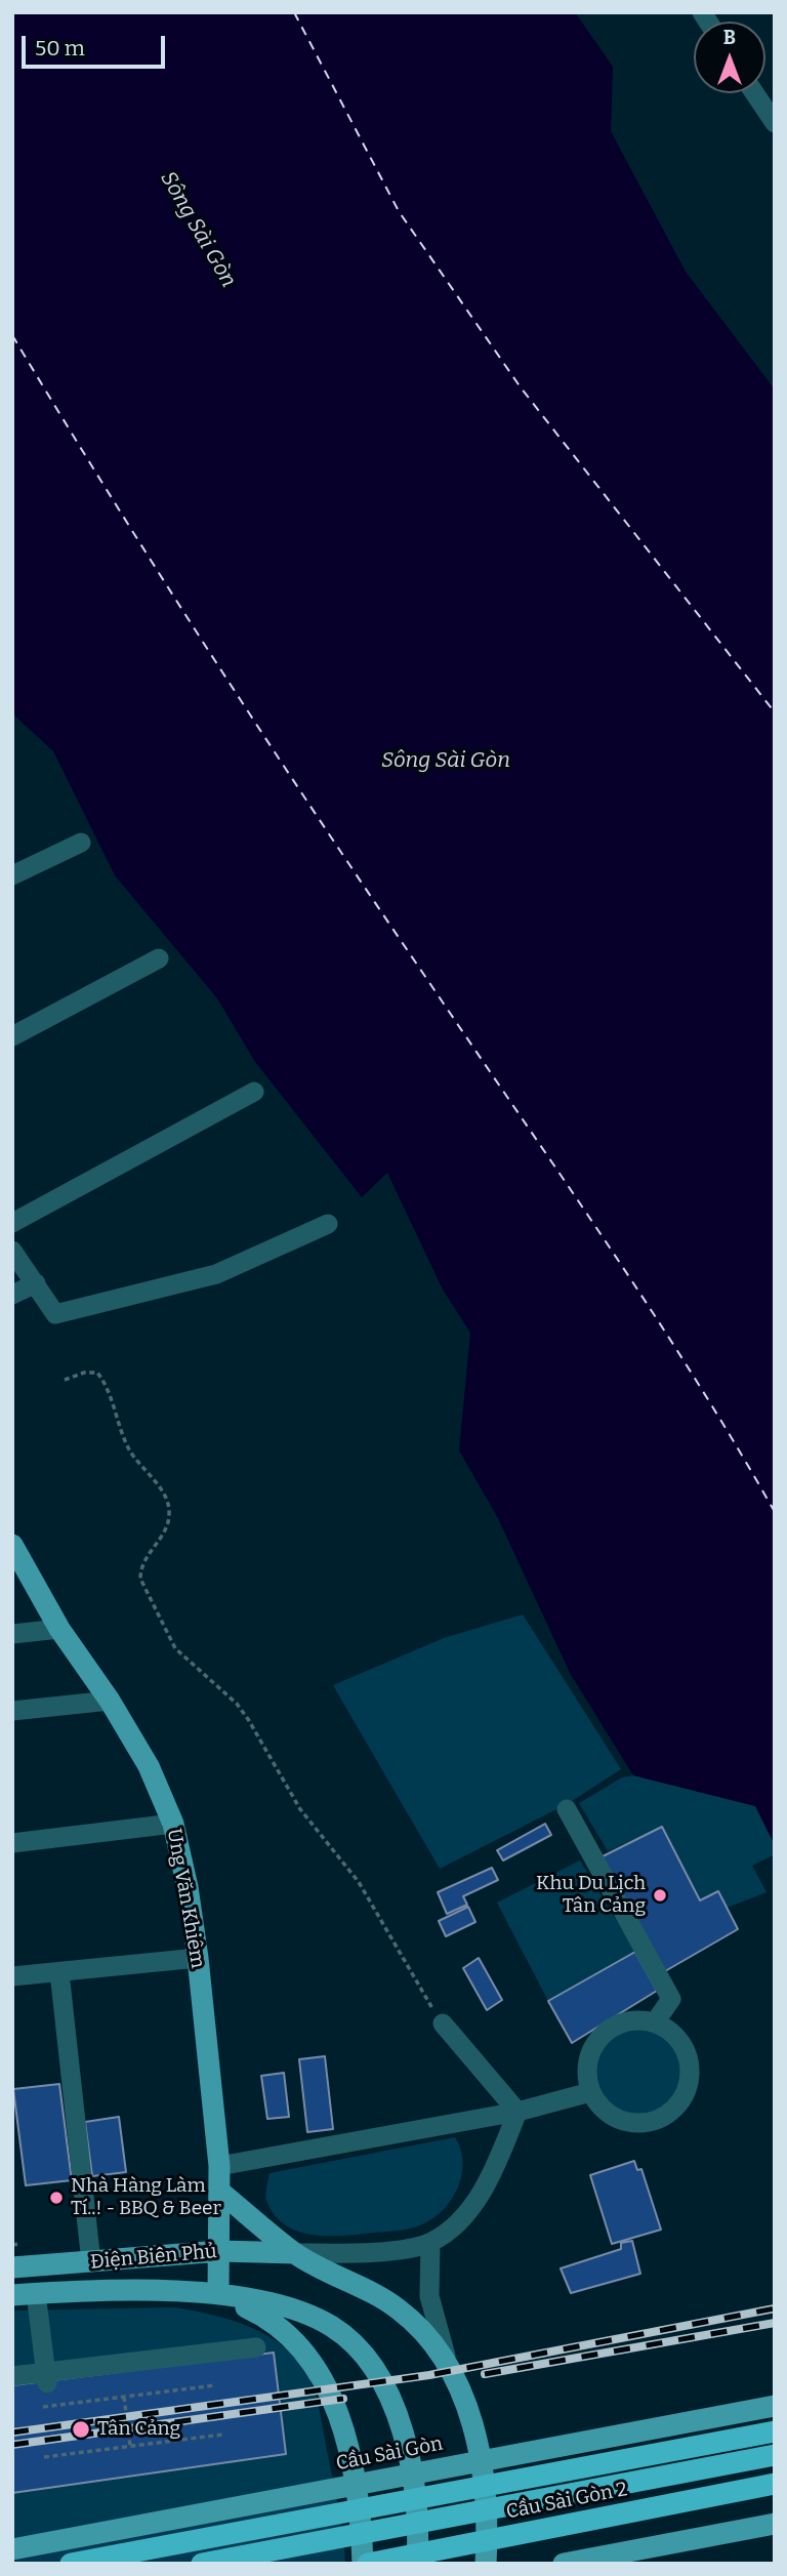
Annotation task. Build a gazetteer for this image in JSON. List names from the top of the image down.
{
  "streets": {
    "highway": ["Cầu Sài Gòn 2"],
    "main road": ["Ung Văn Khiêm", "Điện Biên Phủ", "Cầu Sài Gòn"]
  },
  "crossings": [
    ["Ung Văn Khiêm", "Điện Biên Phủ"]
  ],
  "water": ["Sông Sài Gòn"],
  "places": ["Khu Du Lịch Tân Cảng", "Nhà Hàng Làm Tí..! - BBQ & Beer", "Tân Cảng"],
  "scale_bar": "50 m",
  "north": "top"
}
